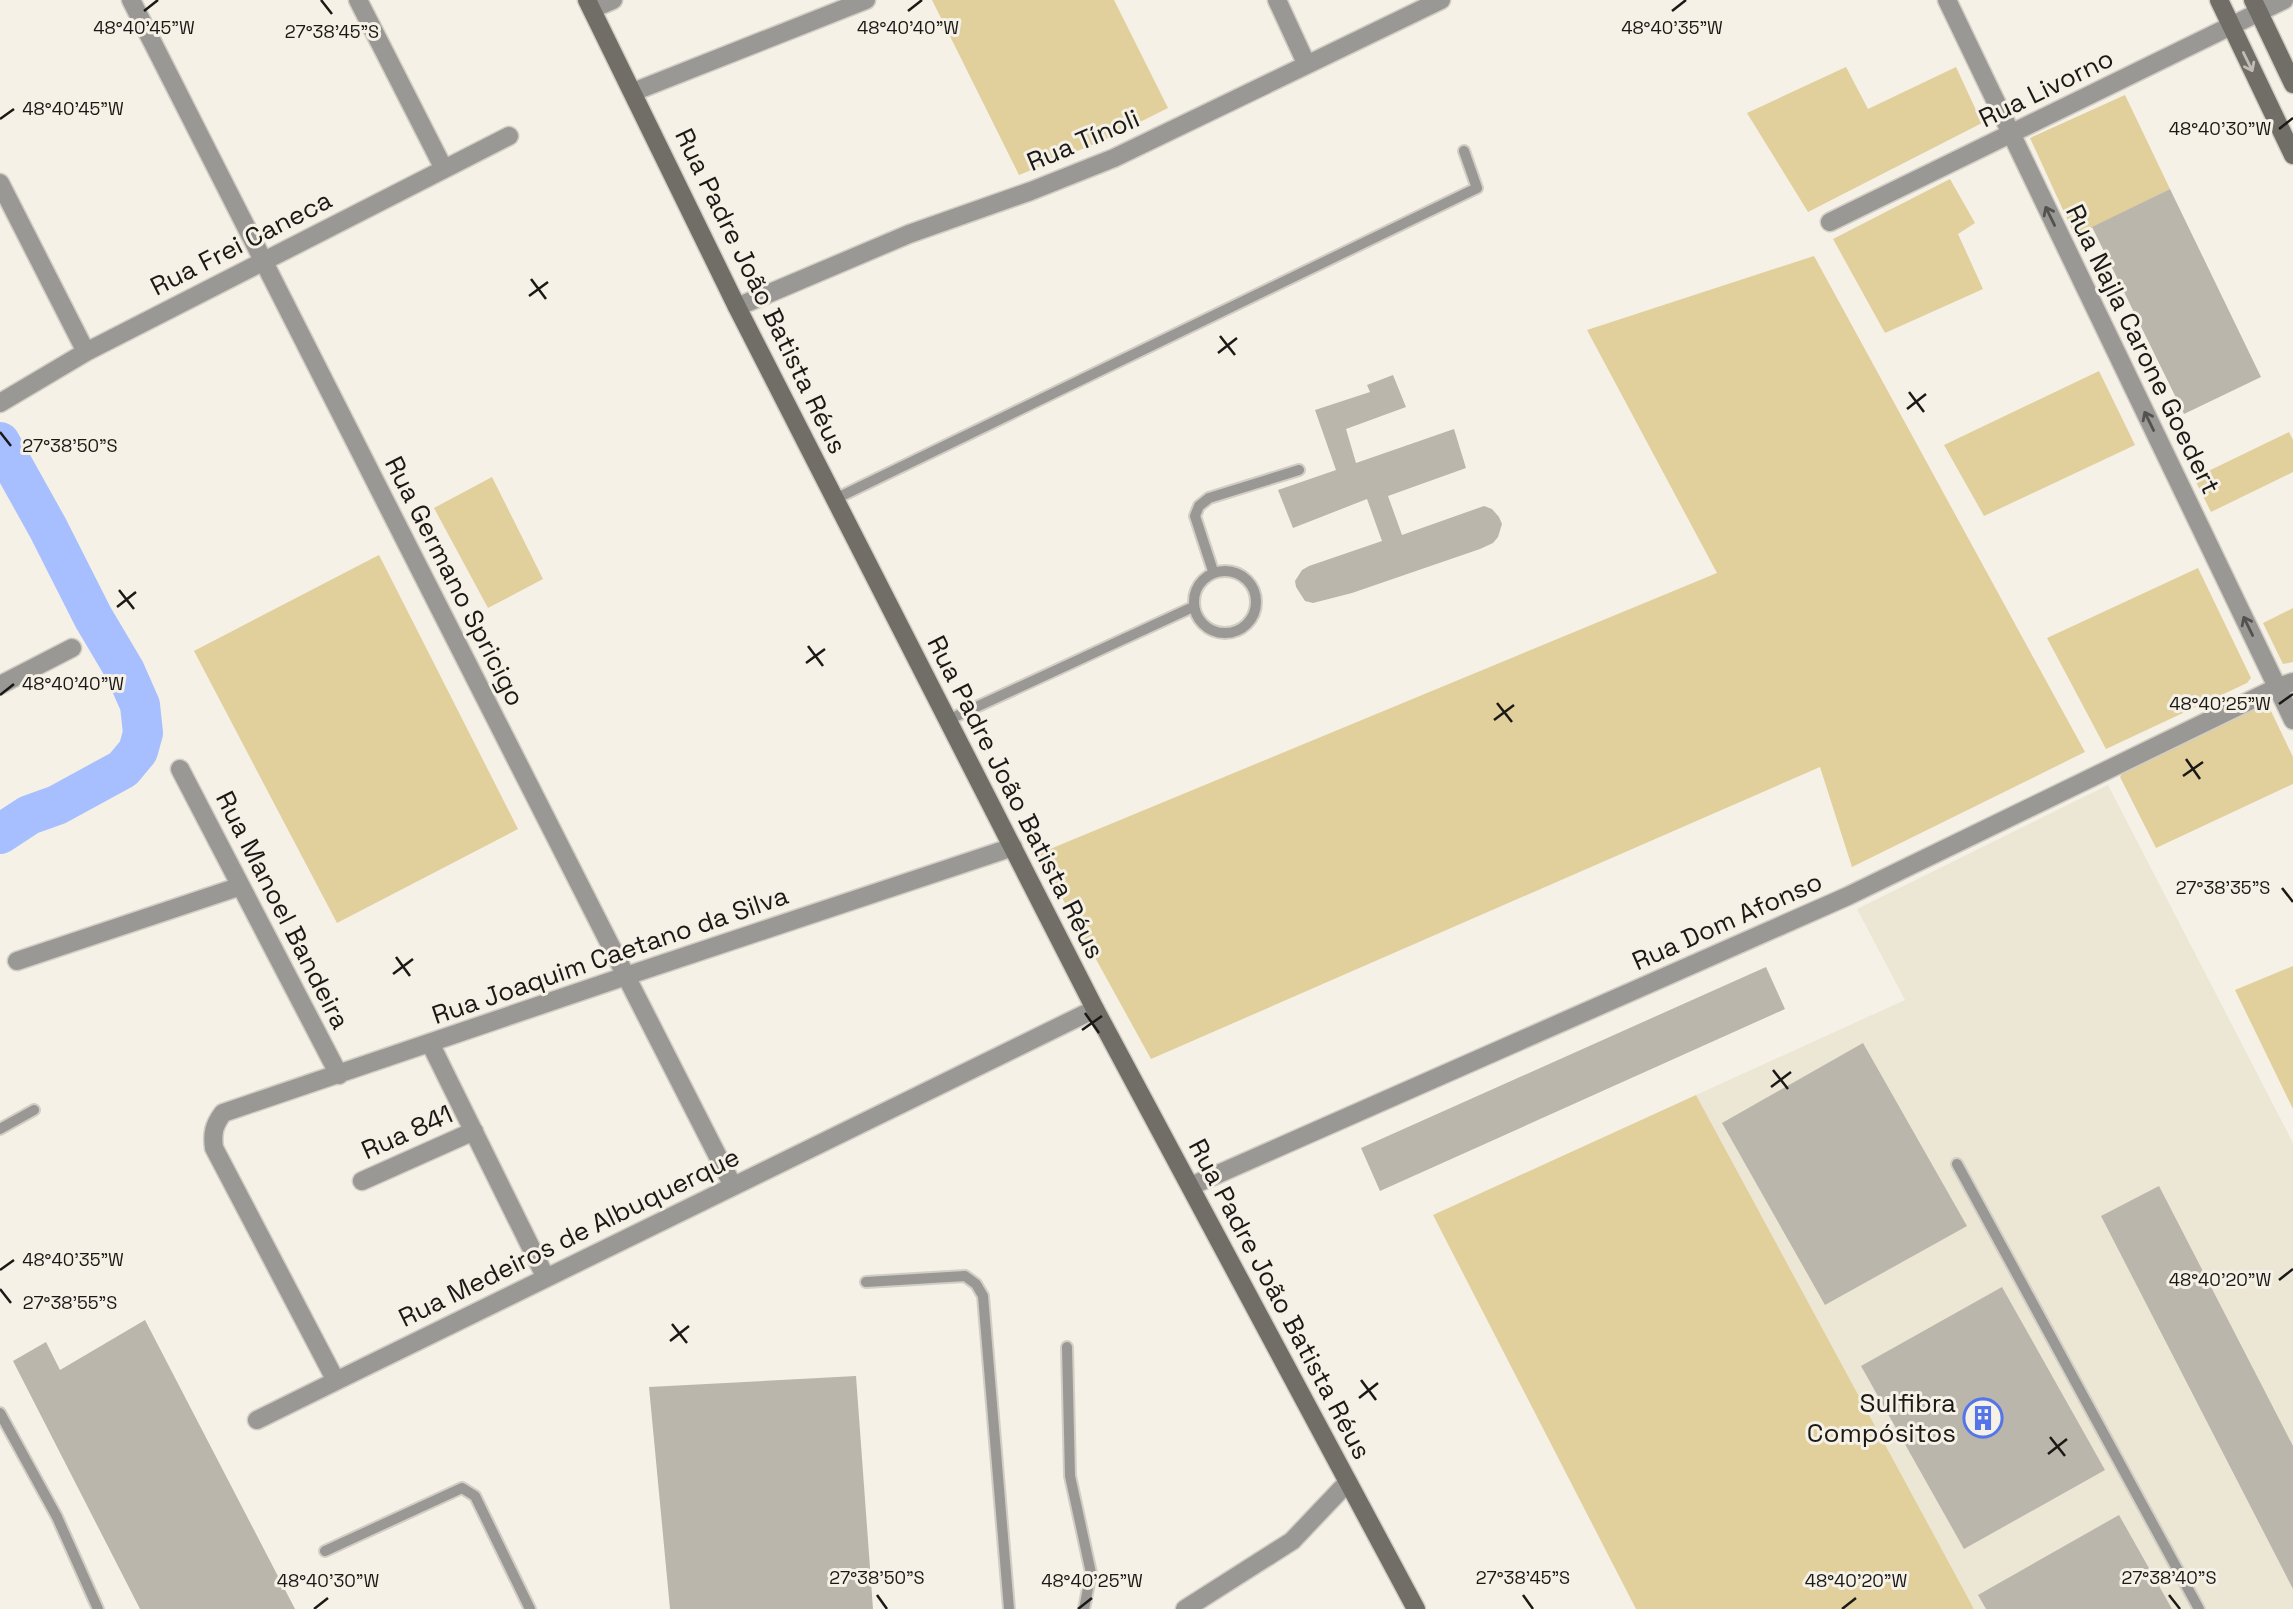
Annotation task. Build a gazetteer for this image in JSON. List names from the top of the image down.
{
  "streets": {
    "main road": ["Rua Padre João Batista Réus"],
    "street": [
      "Rua Livorno",
      "Rua Tínoli",
      "Rua Frei Caneca",
      "Rua Najla Carone Goedert",
      "Rua Germano Spricigo",
      "Rua Manoel Bandeira",
      "Rua Dom Afonso",
      "Rua Joaquim Caetano da Silva",
      "Rua 841",
      "Rua Medeiros de Albuquerque"
    ]
  },
  "crossings": [
    ["Rua Livorno", "Rua Najla Carone Goedert"],
    ["Rua Tínoli", "Rua Padre João Batista Réus"],
    ["Rua Frei Caneca", "Rua Germano Spricigo"],
    ["Rua Padre João Batista Réus", "Rua Dom Afonso"],
    ["Rua Padre João Batista Réus", "Rua Joaquim Caetano da Silva"],
    ["Rua Padre João Batista Réus", "Rua Medeiros de Albuquerque"],
    ["Rua Najla Carone Goedert", "Rua Dom Afonso"],
    ["Rua Germano Spricigo", "Rua Joaquim Caetano da Silva"],
    ["Rua Germano Spricigo", "Rua Medeiros de Albuquerque"],
    ["Rua Manoel Bandeira", "Rua Joaquim Caetano da Silva"],
    ["Rua Joaquim Caetano da Silva", "Rua Medeiros de Albuquerque"]
  ],
  "one_way": ["Rua Najla Carone Goedert"],
  "places": {
    "building": ["Sulfibra Compósitos"]
  },
  "coordinates": [
    "48°40'45\"W",
    "48°40'40\"W",
    "48°40'35\"W",
    "27°38'45\"S",
    "48°40'30\"W",
    "27°38'50\"S",
    "48°40'25\"W",
    "27°38'35\"S",
    "48°40'20\"W",
    "27°38'55\"S",
    "27°38'40\"S"
  ]
}
